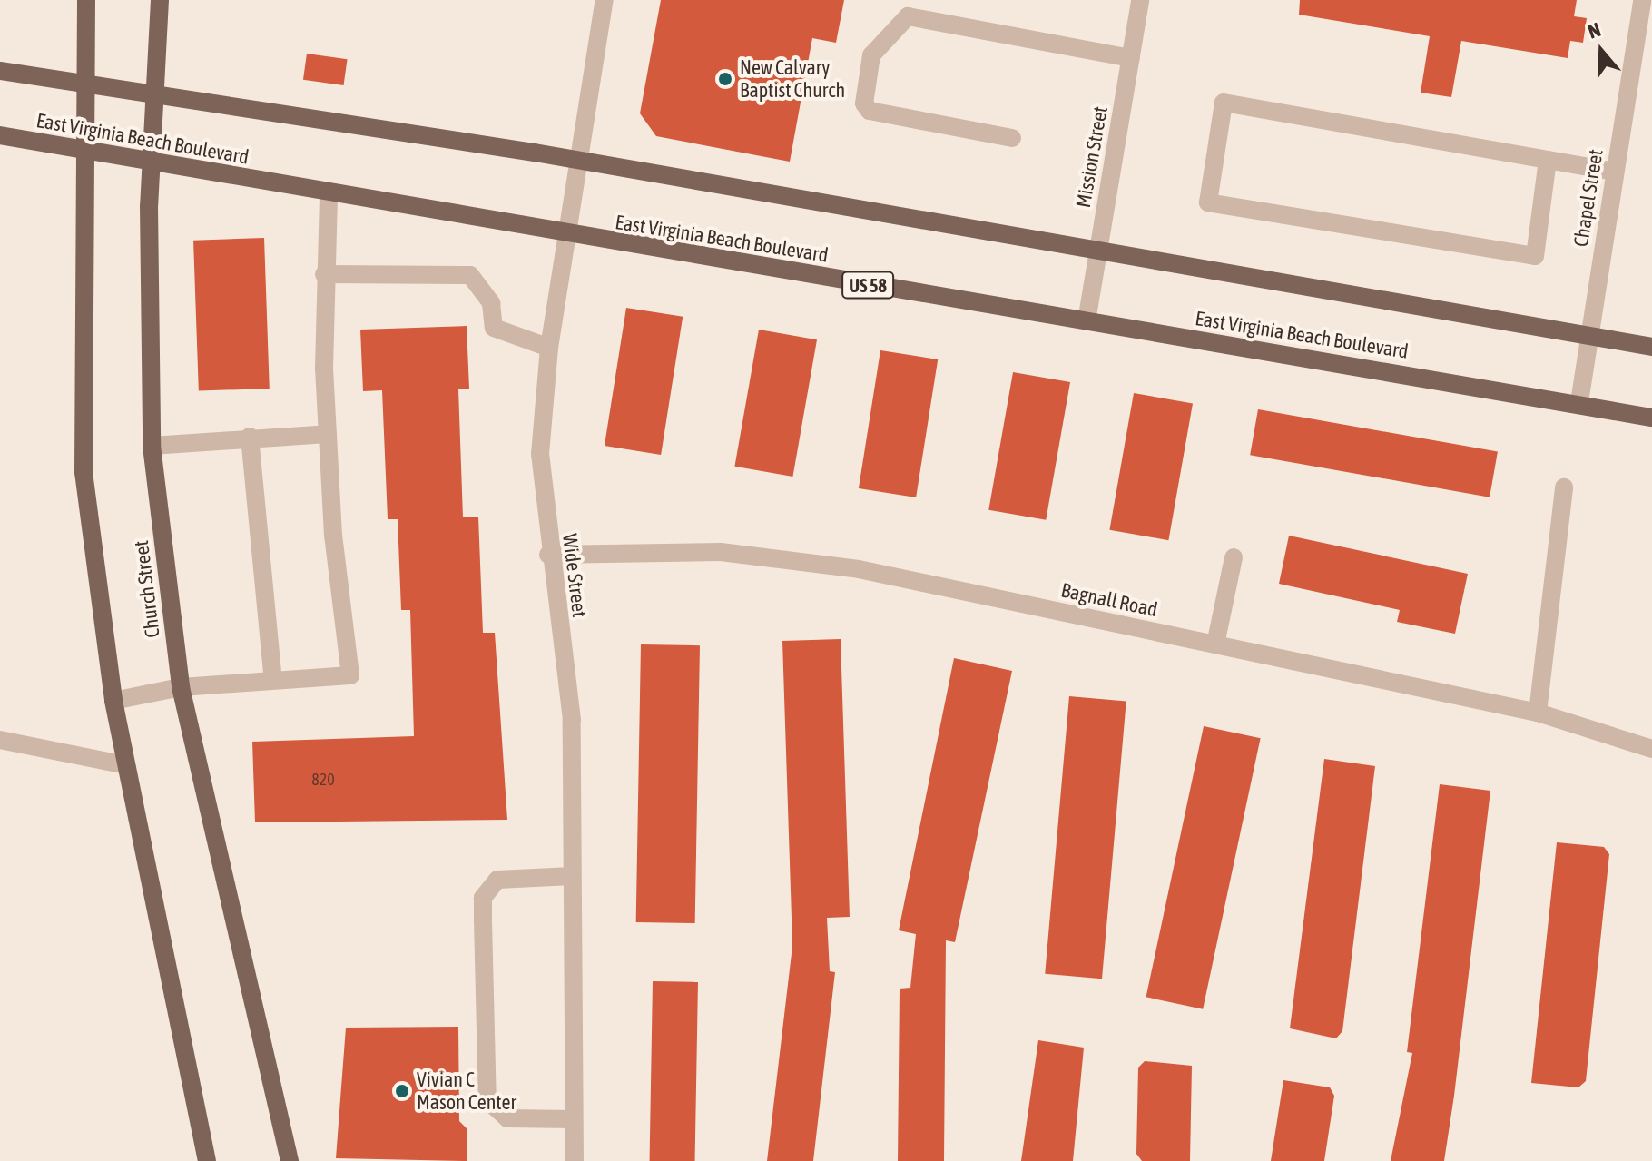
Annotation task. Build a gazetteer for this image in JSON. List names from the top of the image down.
{
  "streets": {
    "main road": ["East Virginia Beach Boulevard", "US 58", "Church Street"],
    "street": [
      "Mission Street",
      "Chapel Street",
      "Wide Street",
      "Bagnall Road"
    ]
  },
  "crossings": [
    ["East Virginia Beach Boulevard", "Mission Street"],
    ["East Virginia Beach Boulevard", "Chapel Street"],
    ["East Virginia Beach Boulevard", "Wide Street"],
    ["East Virginia Beach Boulevard", "Church Street"],
    ["Wide Street", "Bagnall Road"]
  ],
  "places": ["New Calvary Baptist Church", "Vivian C Mason Center"],
  "house_numbers": ["820"],
  "north": "top"
}
